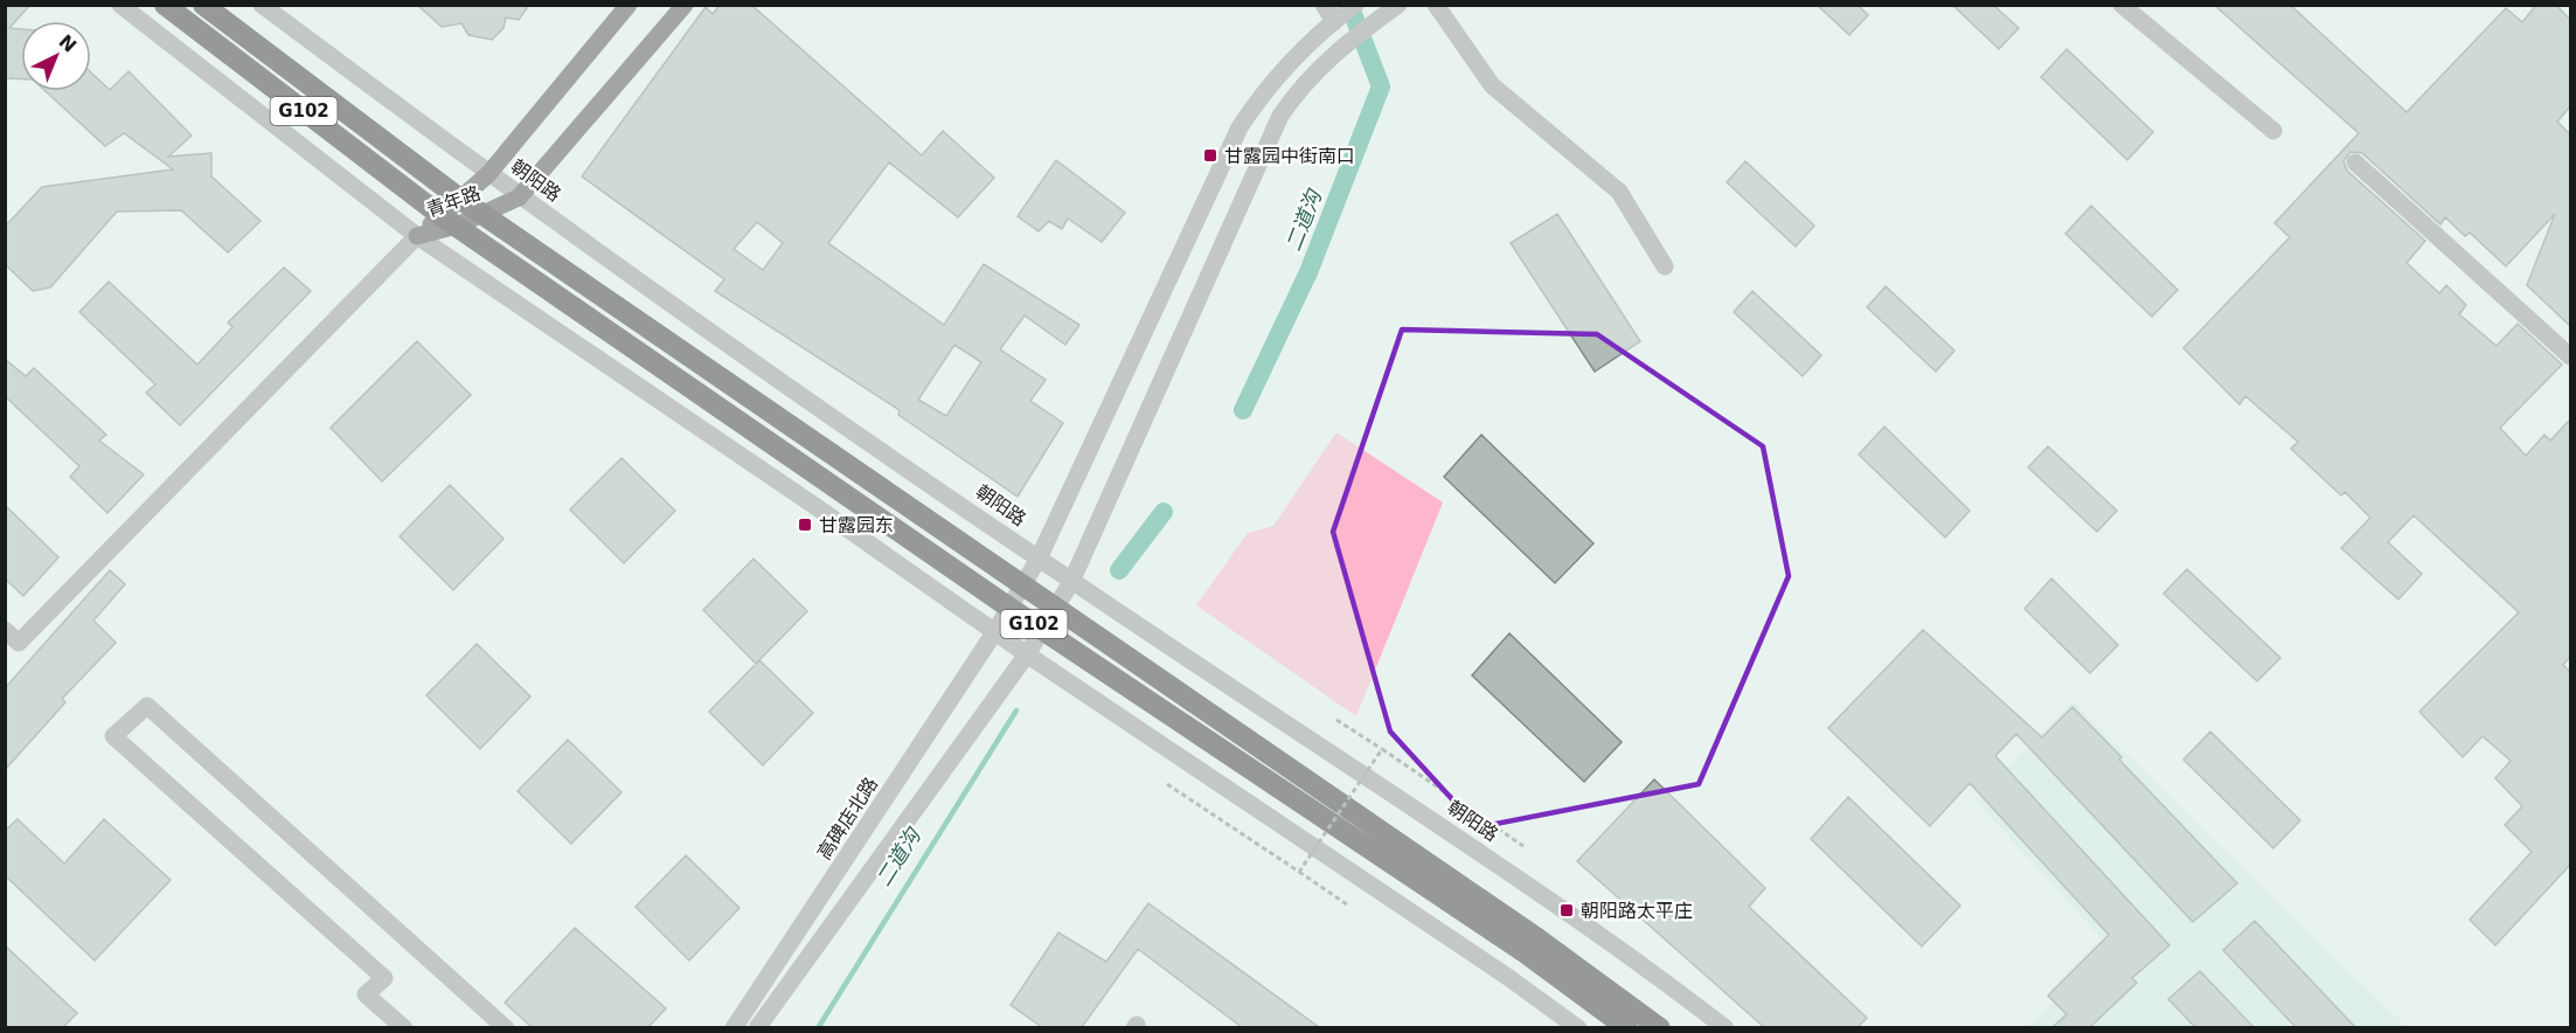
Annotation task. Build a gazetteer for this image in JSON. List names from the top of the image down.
{
  "streets": {
    "highway": ["G102"],
    "main road": ["青年路"],
    "street": ["朝阳路", "高碑店北路"]
  },
  "crossings": [
    ["G102", "青年路"],
    ["G102", "高碑店北路"],
    ["朝阳路", "青年路"],
    ["朝阳路", "高碑店北路"]
  ],
  "water": ["二道沟"],
  "places": {
    "transit": ["甘露园中街南口", "甘露园东", "朝阳路太平庄"]
  },
  "north": "top right"
}
